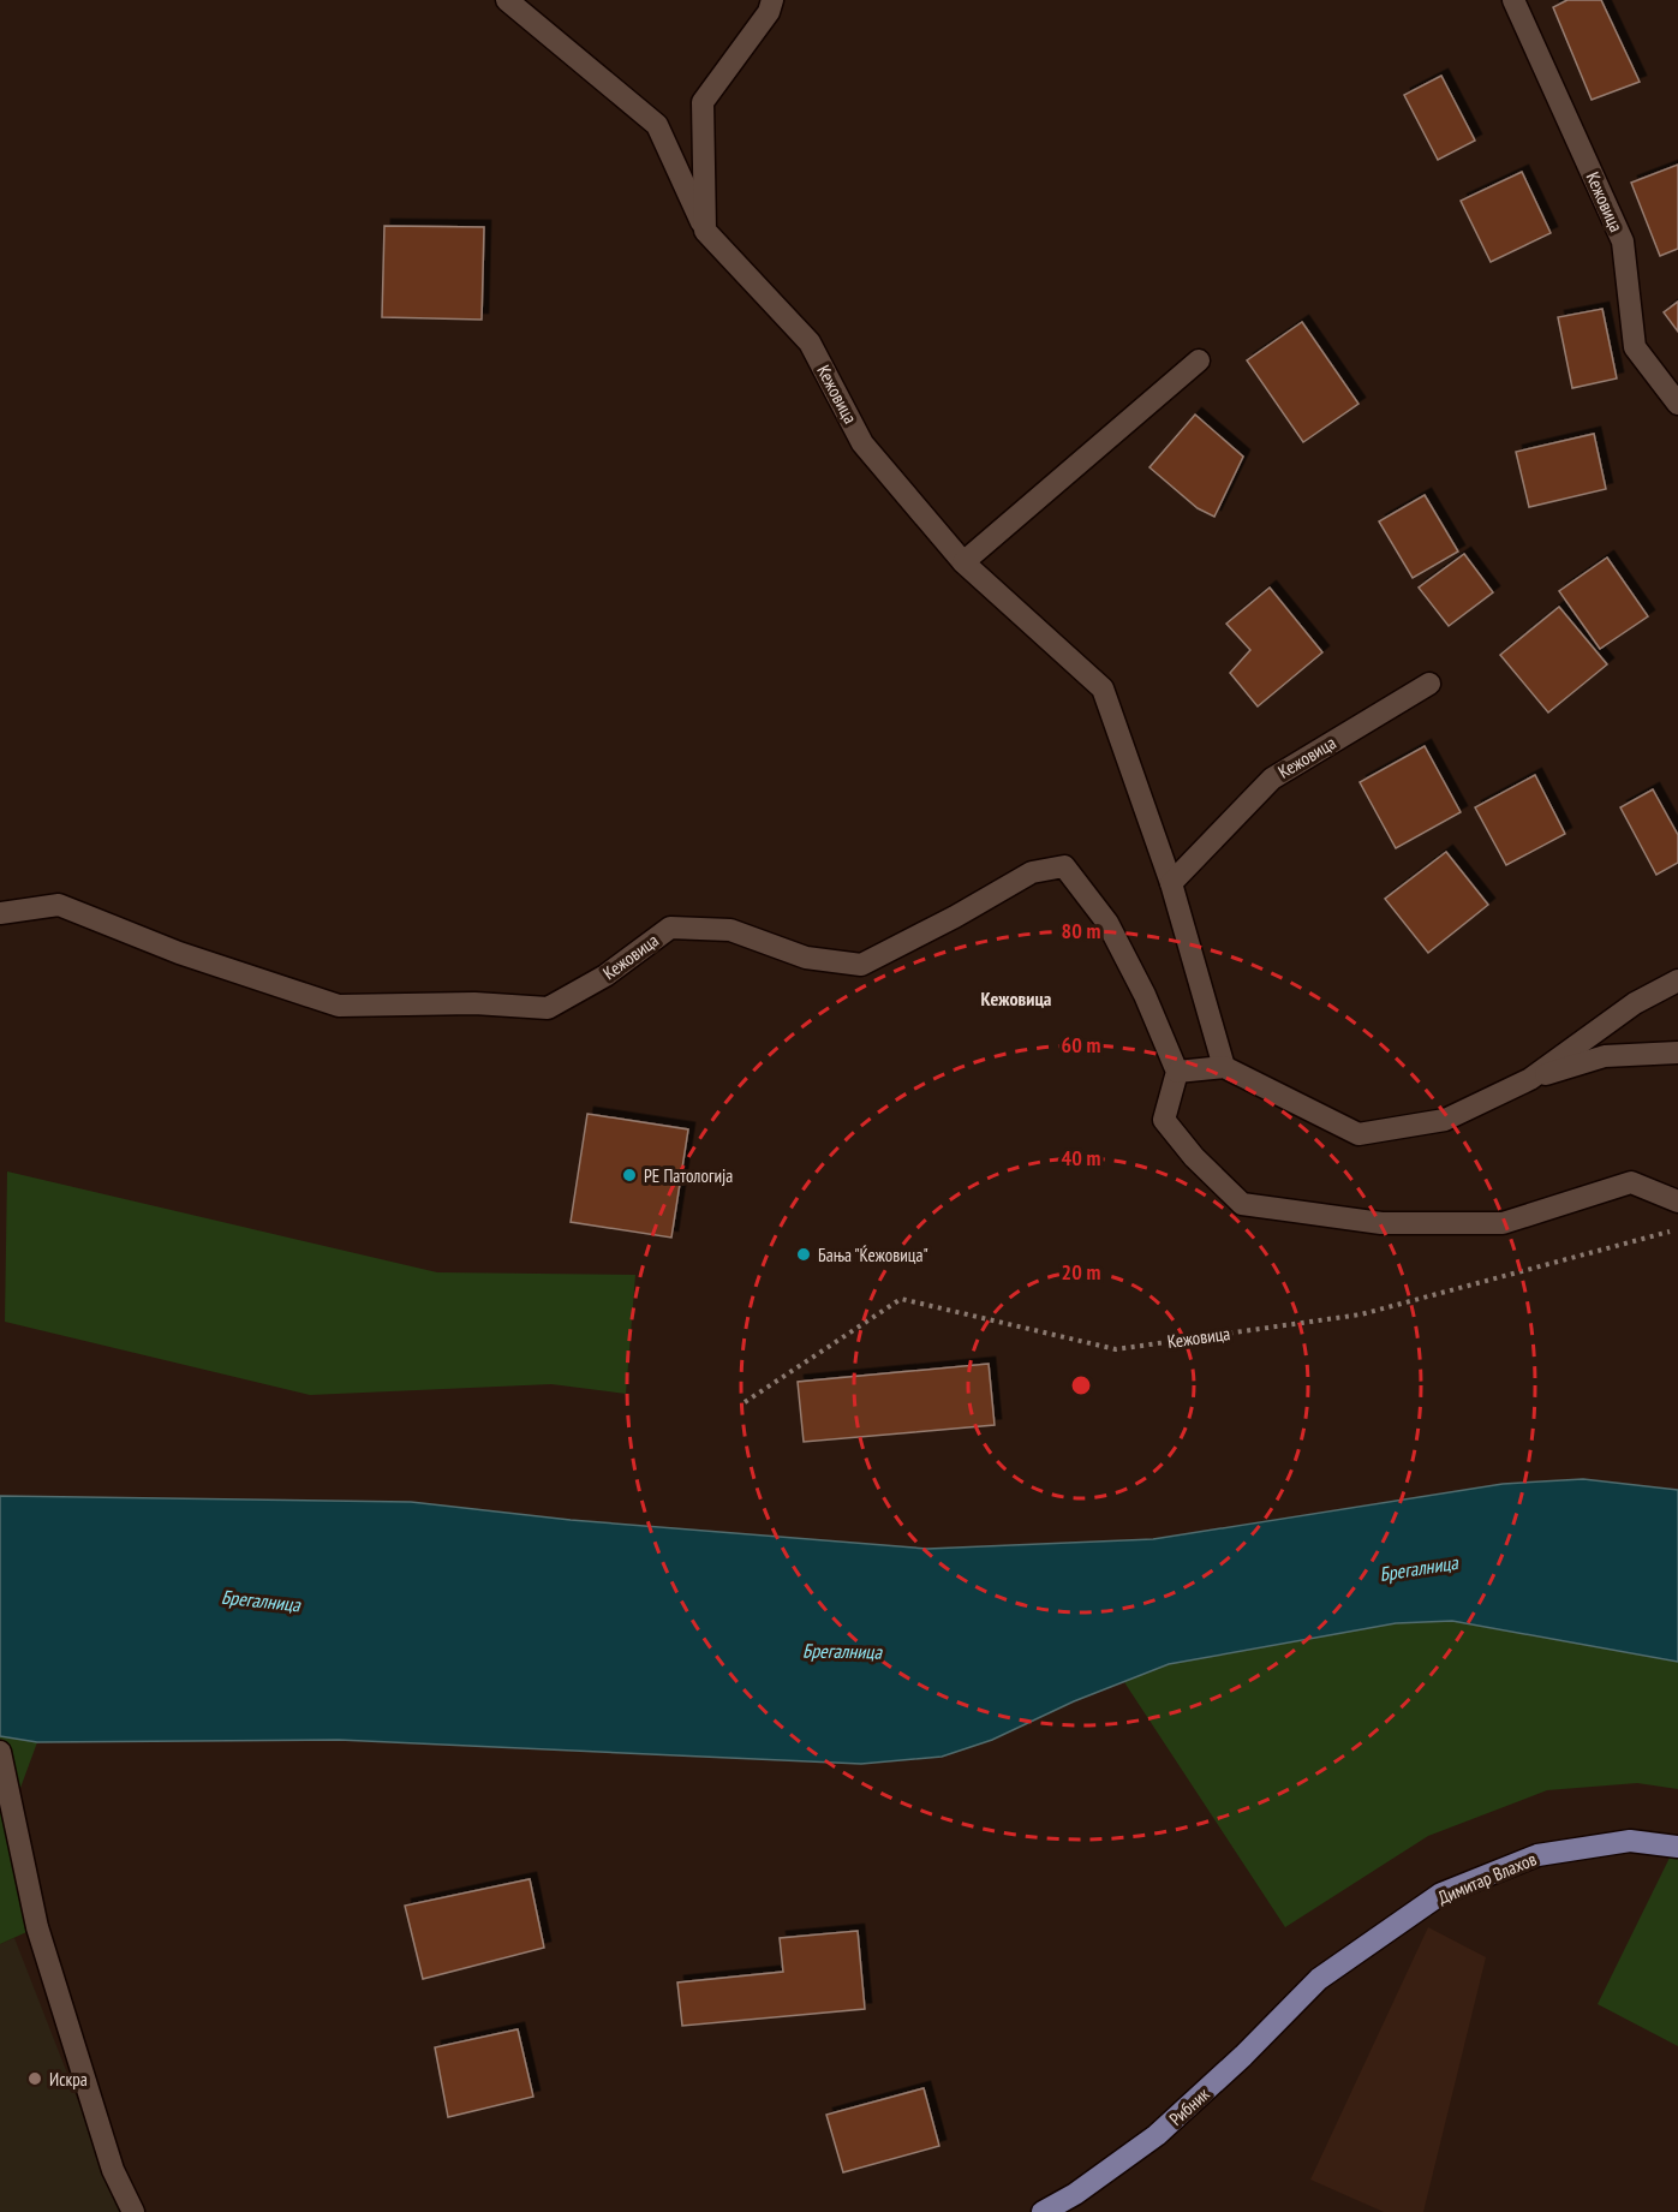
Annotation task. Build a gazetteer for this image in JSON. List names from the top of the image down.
{
  "streets": {
    "main road": ["Димитар Влахов", "Рибник"],
    "street": ["Кежовица"]
  },
  "crossings": [
    ["Димитар Влахов", "Рибник"]
  ],
  "districts": ["Кежовица"],
  "water": ["Брегалница"],
  "places": ["РЕ Патологија", "Бања \"Ќежовица\"", "Искра"],
  "rings": [
    "80 m",
    "60 m",
    "40 m",
    "20 m"
  ]
}
